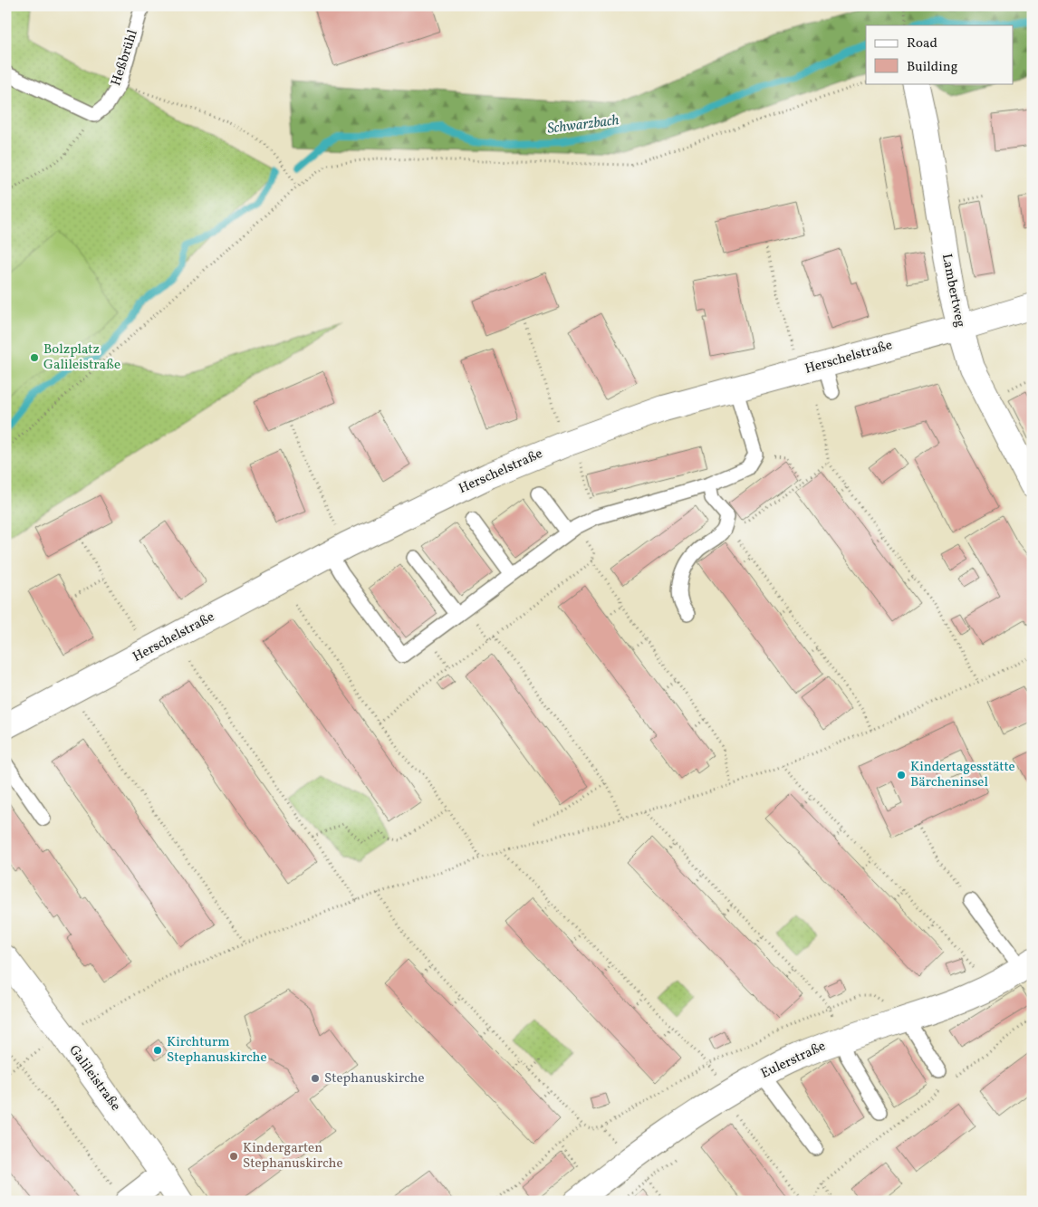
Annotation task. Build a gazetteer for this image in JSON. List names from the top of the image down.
{
  "streets": {
    "street": [
      "Lambertweg",
      "Herschelstraße",
      "Eulerstraße",
      "Galileistraße"
    ],
    "lane": ["Heßbrühl"]
  },
  "crossings": [
    ["Lambertweg", "Herschelstraße"]
  ],
  "water": ["Schwarzbach"],
  "places": [
    "Bolzplatz Galileistraße",
    "Kindertagesstätte Bärcheninsel",
    "Kirchturm Stephanuskirche",
    "Stephanuskirche",
    "Kindergarten Stephanuskirche"
  ],
  "legend": ["Road", "Building"]
}
